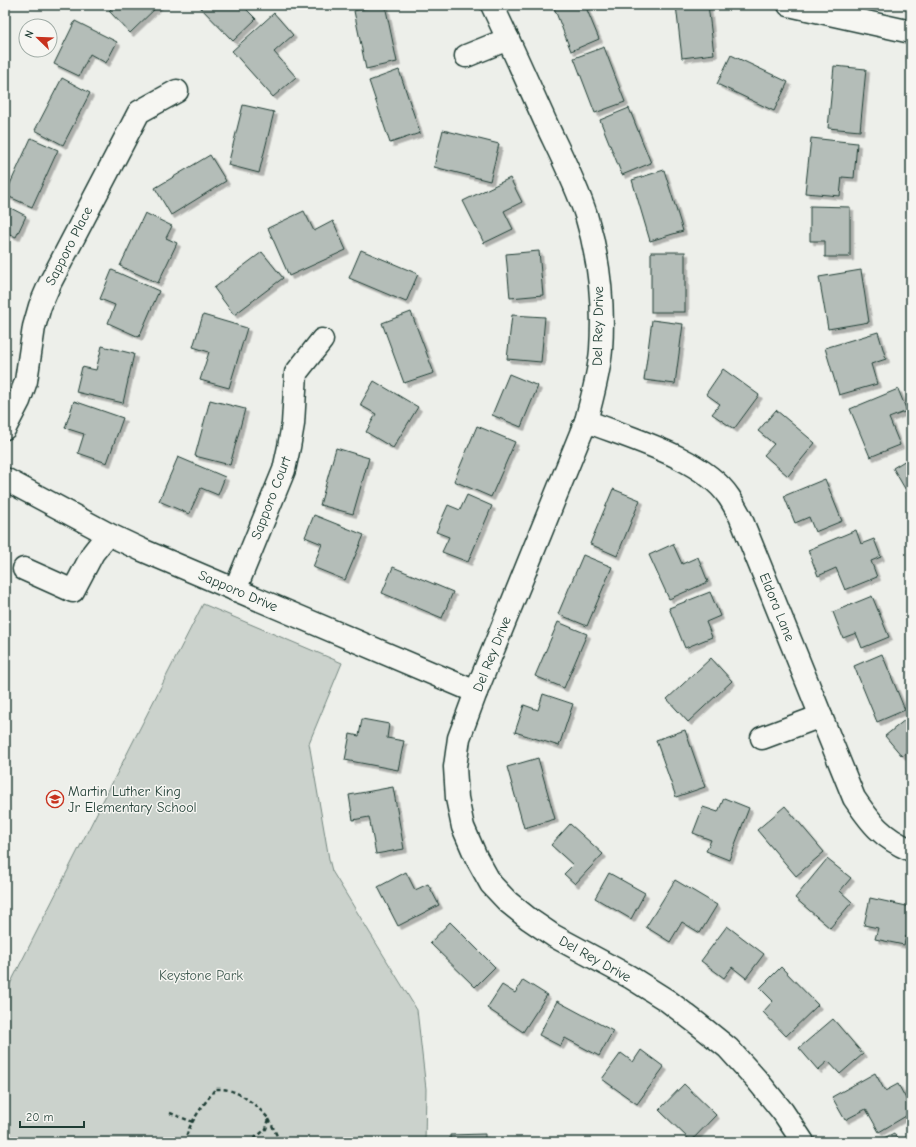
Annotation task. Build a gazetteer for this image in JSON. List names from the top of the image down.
{
  "streets": {
    "street": [
      "Sapporo Place",
      "Del Rey Drive",
      "Sapporo Court",
      "Sapporo Drive",
      "Eldora Lane"
    ]
  },
  "crossings": [
    ["Del Rey Drive", "Sapporo Drive"],
    ["Del Rey Drive", "Eldora Lane"],
    ["Sapporo Court", "Sapporo Drive"]
  ],
  "parks": ["Keystone Park"],
  "places": {
    "school or university": ["Martin Luther King Jr Elementary School"]
  },
  "scale_bar": "20 m",
  "north": "top left"
}
